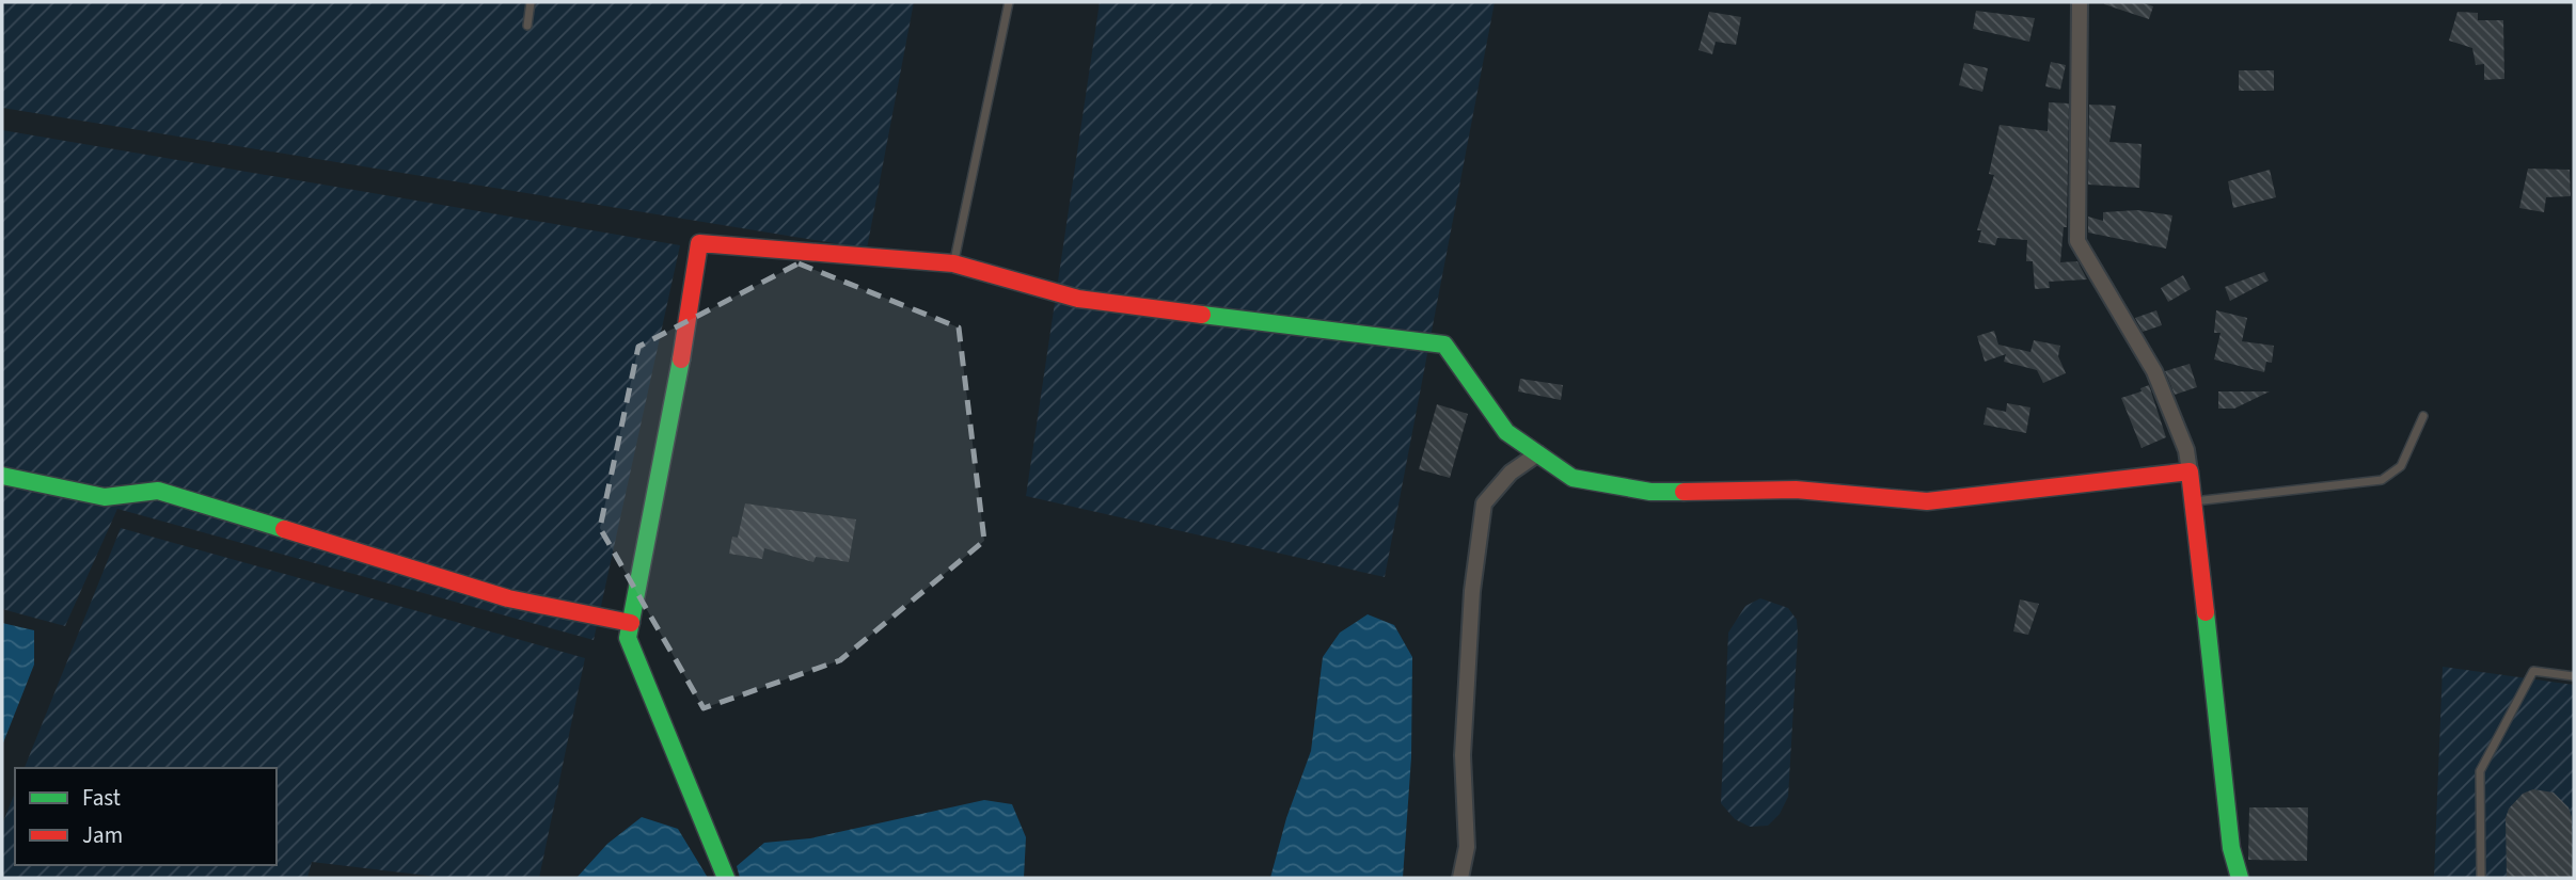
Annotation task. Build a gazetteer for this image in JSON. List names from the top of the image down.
{
  "legend": ["Fast", "Jam"]
}
